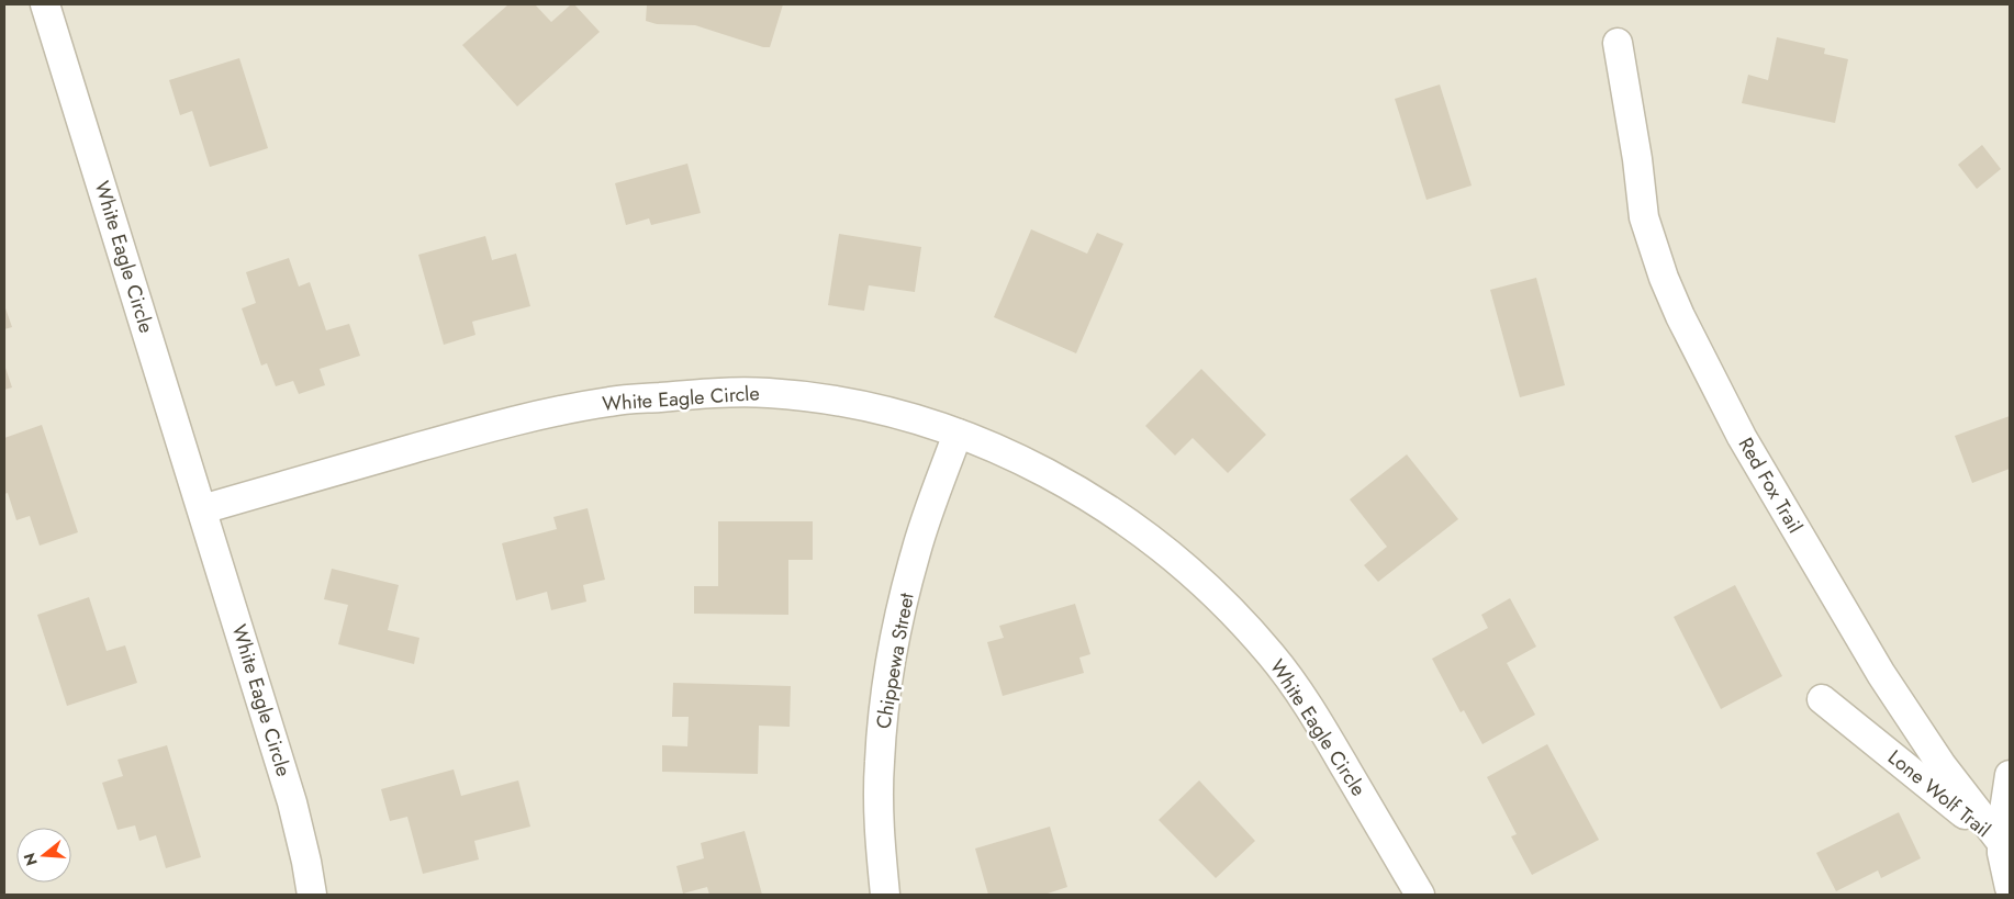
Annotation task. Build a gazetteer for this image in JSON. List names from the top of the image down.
{
  "streets": {
    "street": [
      "White Eagle Circle",
      "Red Fox Trail",
      "Chippewa Street",
      "Lone Wolf Trail"
    ]
  },
  "crossings": [
    ["White Eagle Circle", "Chippewa Street"],
    ["Red Fox Trail", "Lone Wolf Trail"]
  ],
  "north": "left"
}
